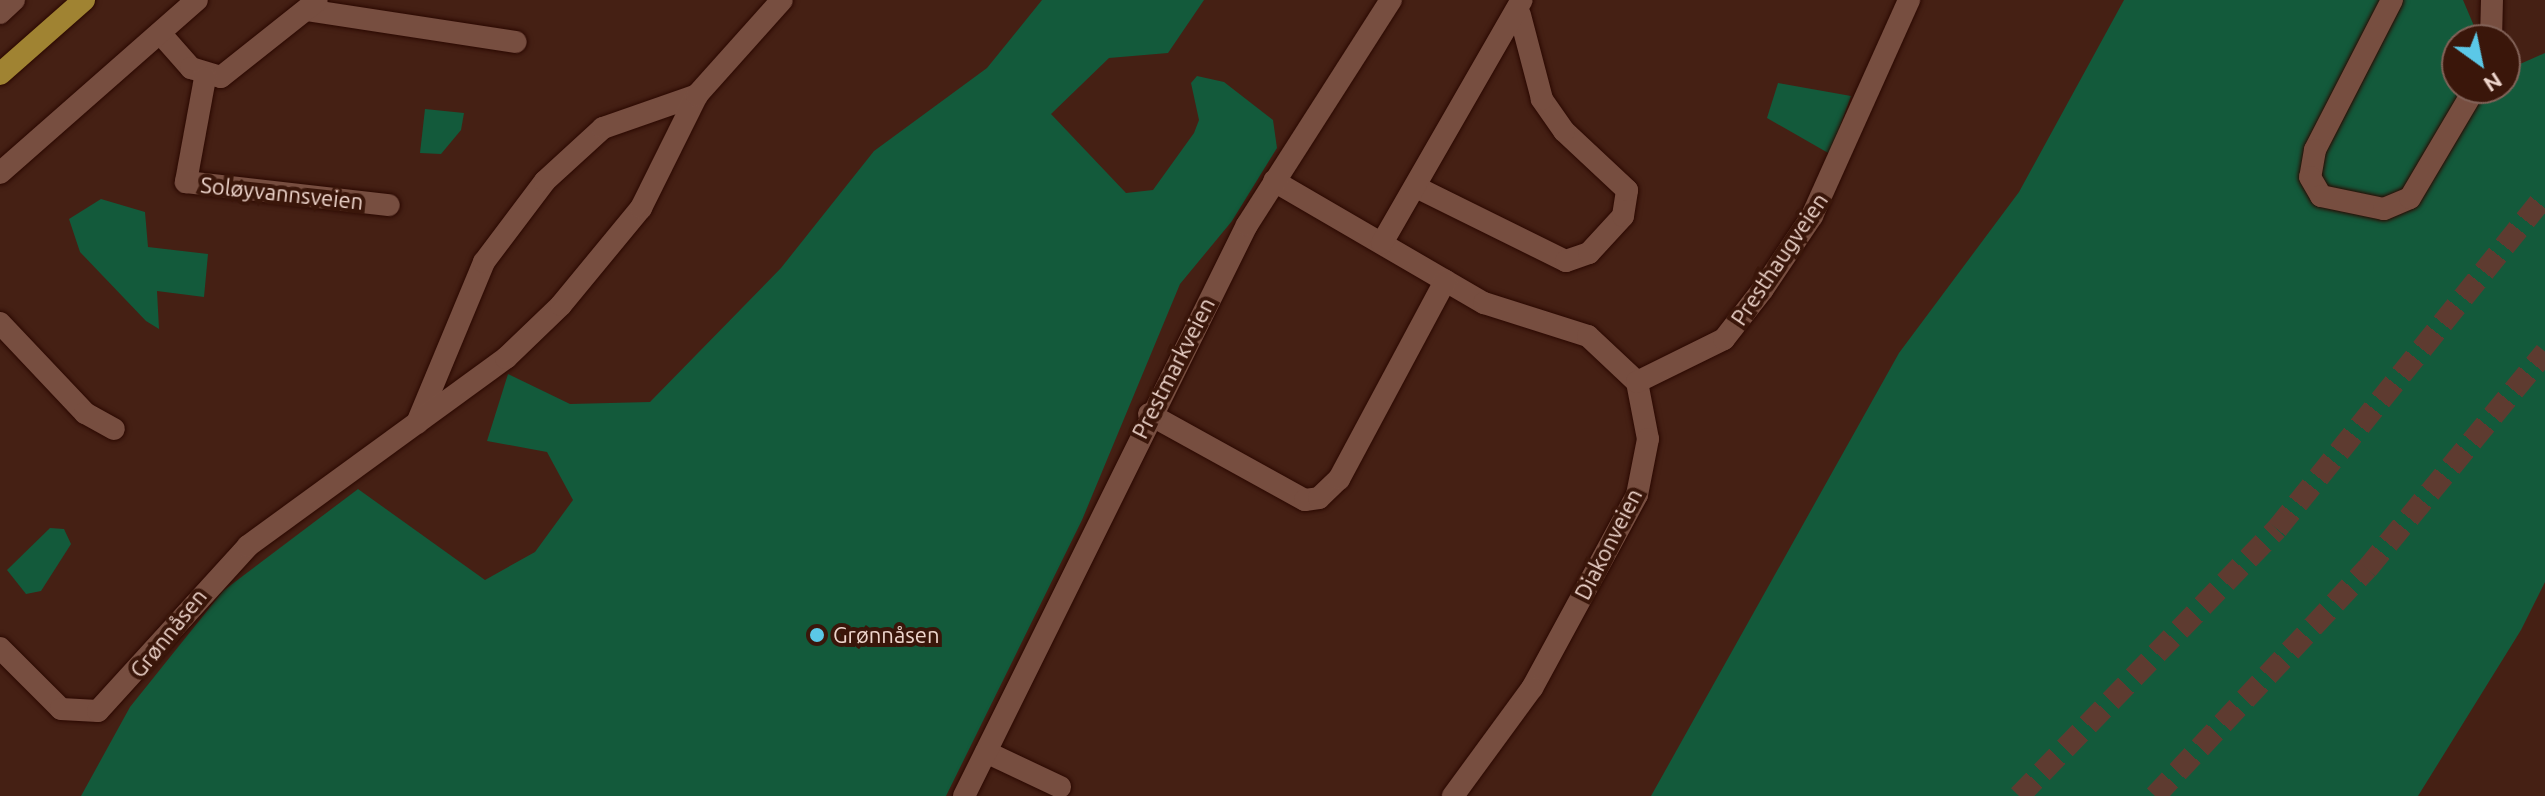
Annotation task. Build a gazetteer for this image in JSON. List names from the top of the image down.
{
  "streets": {
    "street": [
      "Soløyvannsveien",
      "Presthaugveien",
      "Prestmarkveien",
      "Diakonveien",
      "Grønnåsen"
    ]
  },
  "crossings": [
    ["Presthaugveien", "Diakonveien"]
  ],
  "places": ["Grønnåsen"],
  "north": "bottom right"
}
